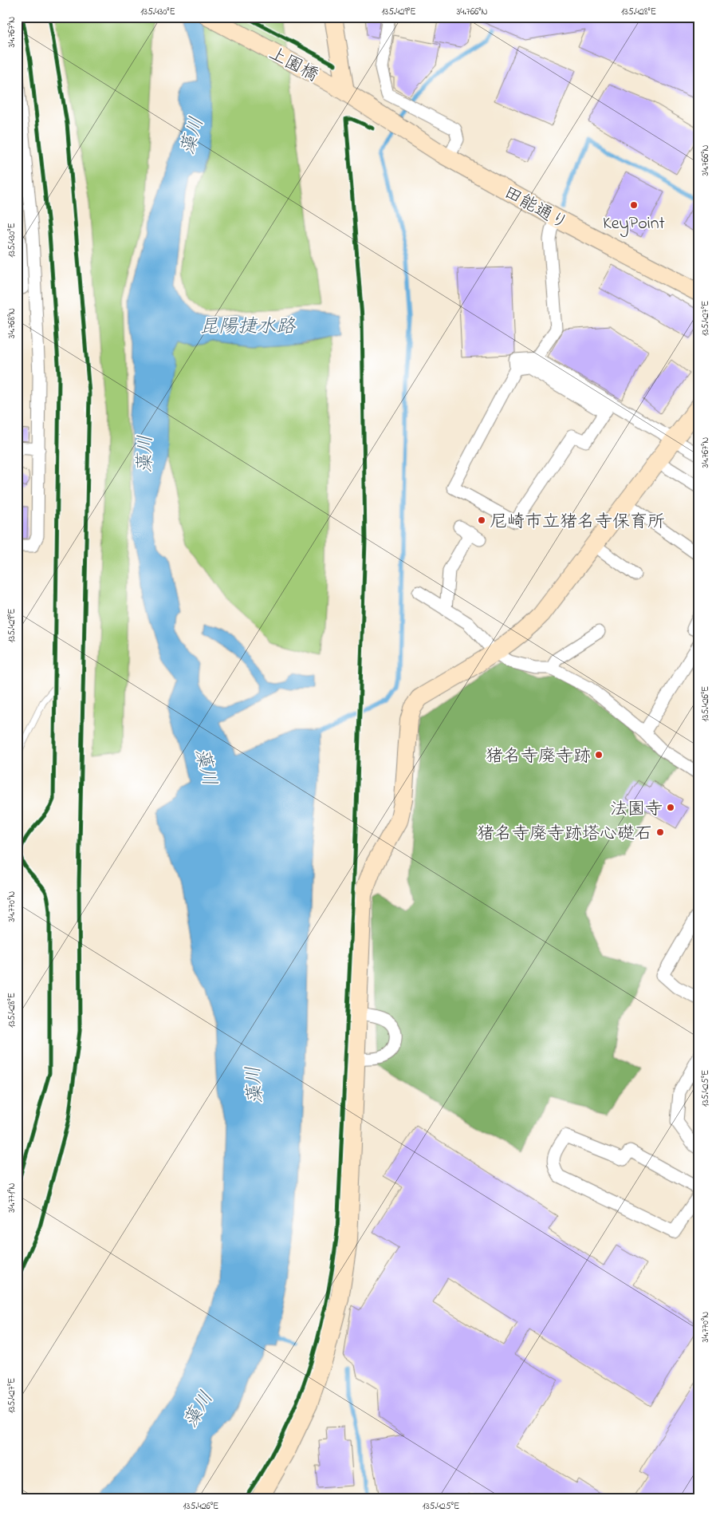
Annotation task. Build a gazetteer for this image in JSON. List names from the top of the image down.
{
  "streets": {
    "street": ["上園橋", "田能通り"]
  },
  "crossings": [
    ["上園橋", "田能通り"]
  ],
  "water": ["藻川", "昆陽捷水路"],
  "places": [
    "KeyPoint",
    "尼崎市立猪名寺保育所",
    "猪名寺廃寺跡",
    "法園寺",
    "猪名寺廃寺跡塔心礎石"
  ],
  "coordinates": [
    "135.430°E",
    "135.429°E",
    "34.766°N",
    "135.428°E",
    "34.767°N",
    "135.427°E",
    "34.768°N",
    "135.426°E",
    "34.770°N",
    "135.425°E",
    "34.771°N"
  ]
}
